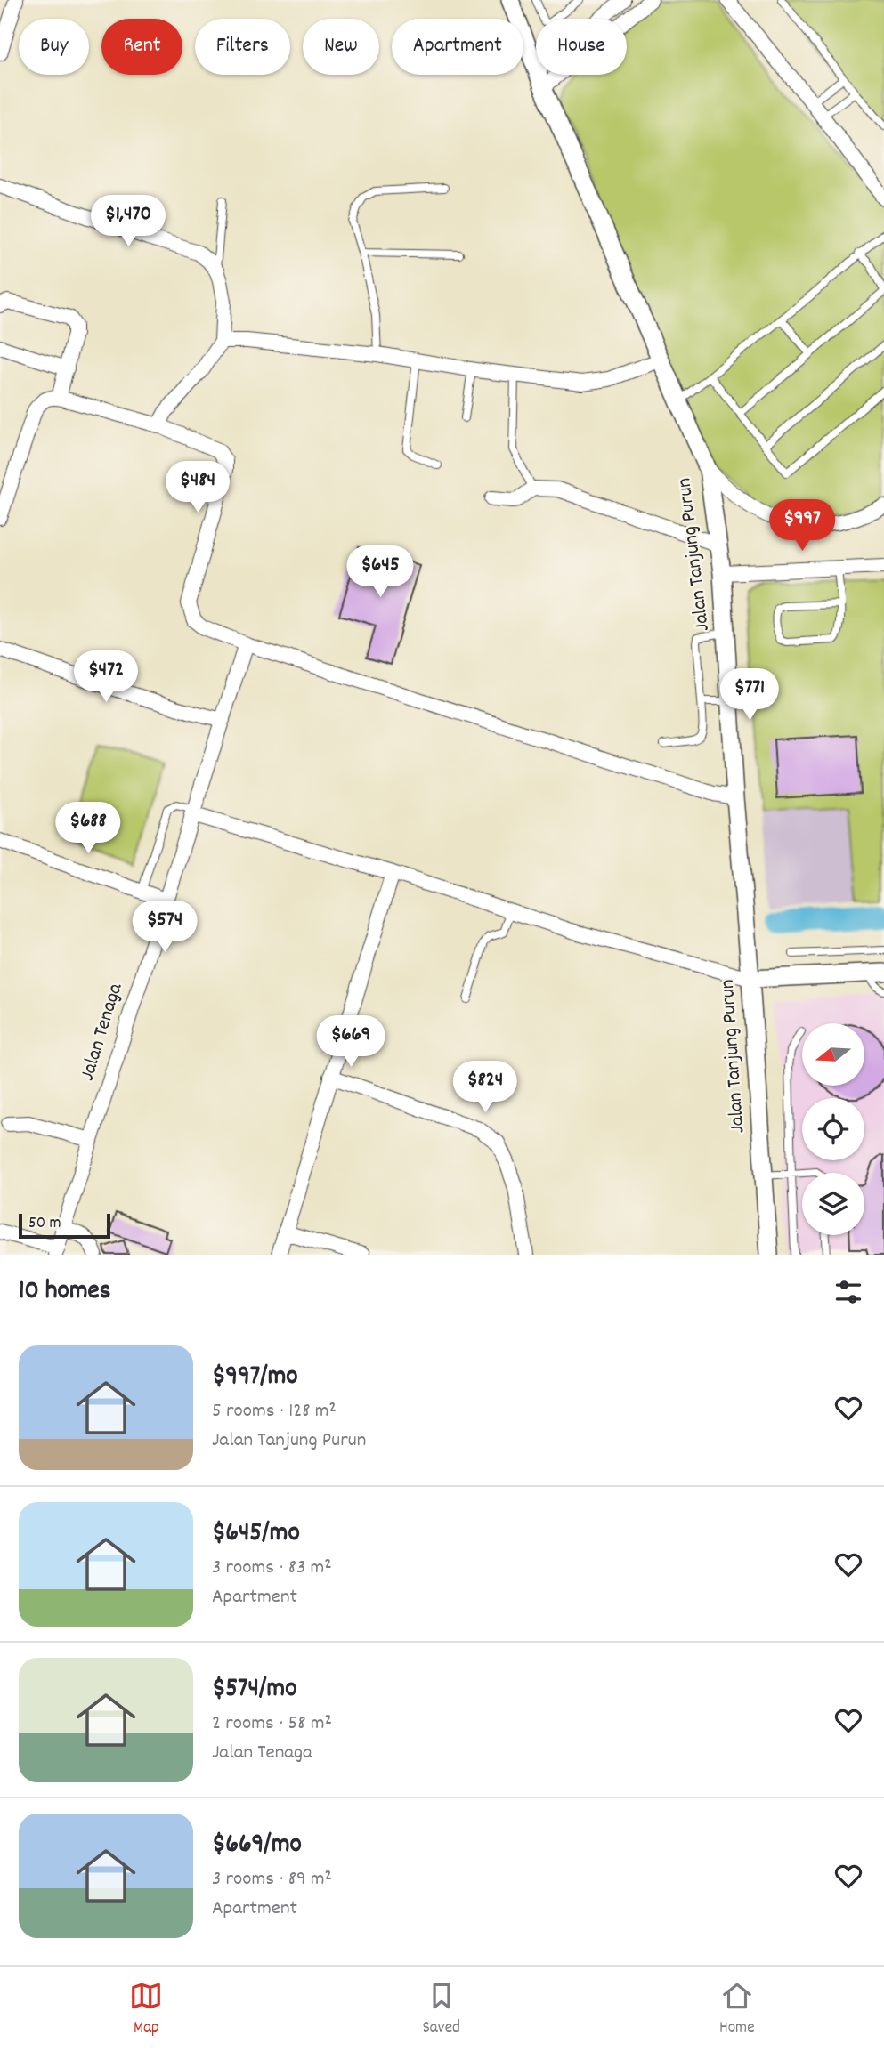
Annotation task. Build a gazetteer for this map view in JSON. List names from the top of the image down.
{
  "streets": {
    "street": ["Jalan Tanjung Purun", "Jalan Tenaga"]
  },
  "scale_bar": "50 m",
  "north": "left",
  "page": {
    "chip": [
      "Buy",
      "Rent",
      "Filters",
      "New",
      "Apartment",
      "House"
    ],
    "price": [
      "$1,470",
      "$484",
      "$997",
      "$645",
      "$472",
      "$771",
      "$688",
      "$574",
      "$669",
      "$824"
    ],
    "scale": "50 m",
    "heading": "10 homes",
    "list": [
      {
        "name": "$997/mo",
        "note": "5 rooms · 128 m² · Jalan Tanjung Purun"
      },
      {
        "name": "$645/mo",
        "note": "3 rooms · 83 m² · Apartment"
      },
      {
        "name": "$574/mo",
        "note": "2 rooms · 58 m² · Jalan Tenaga"
      },
      {
        "name": "$669/mo",
        "note": "3 rooms · 89 m² · Apartment"
      }
    ],
    "tabs": ["Map", "Saved", "Home"]
  }
}
